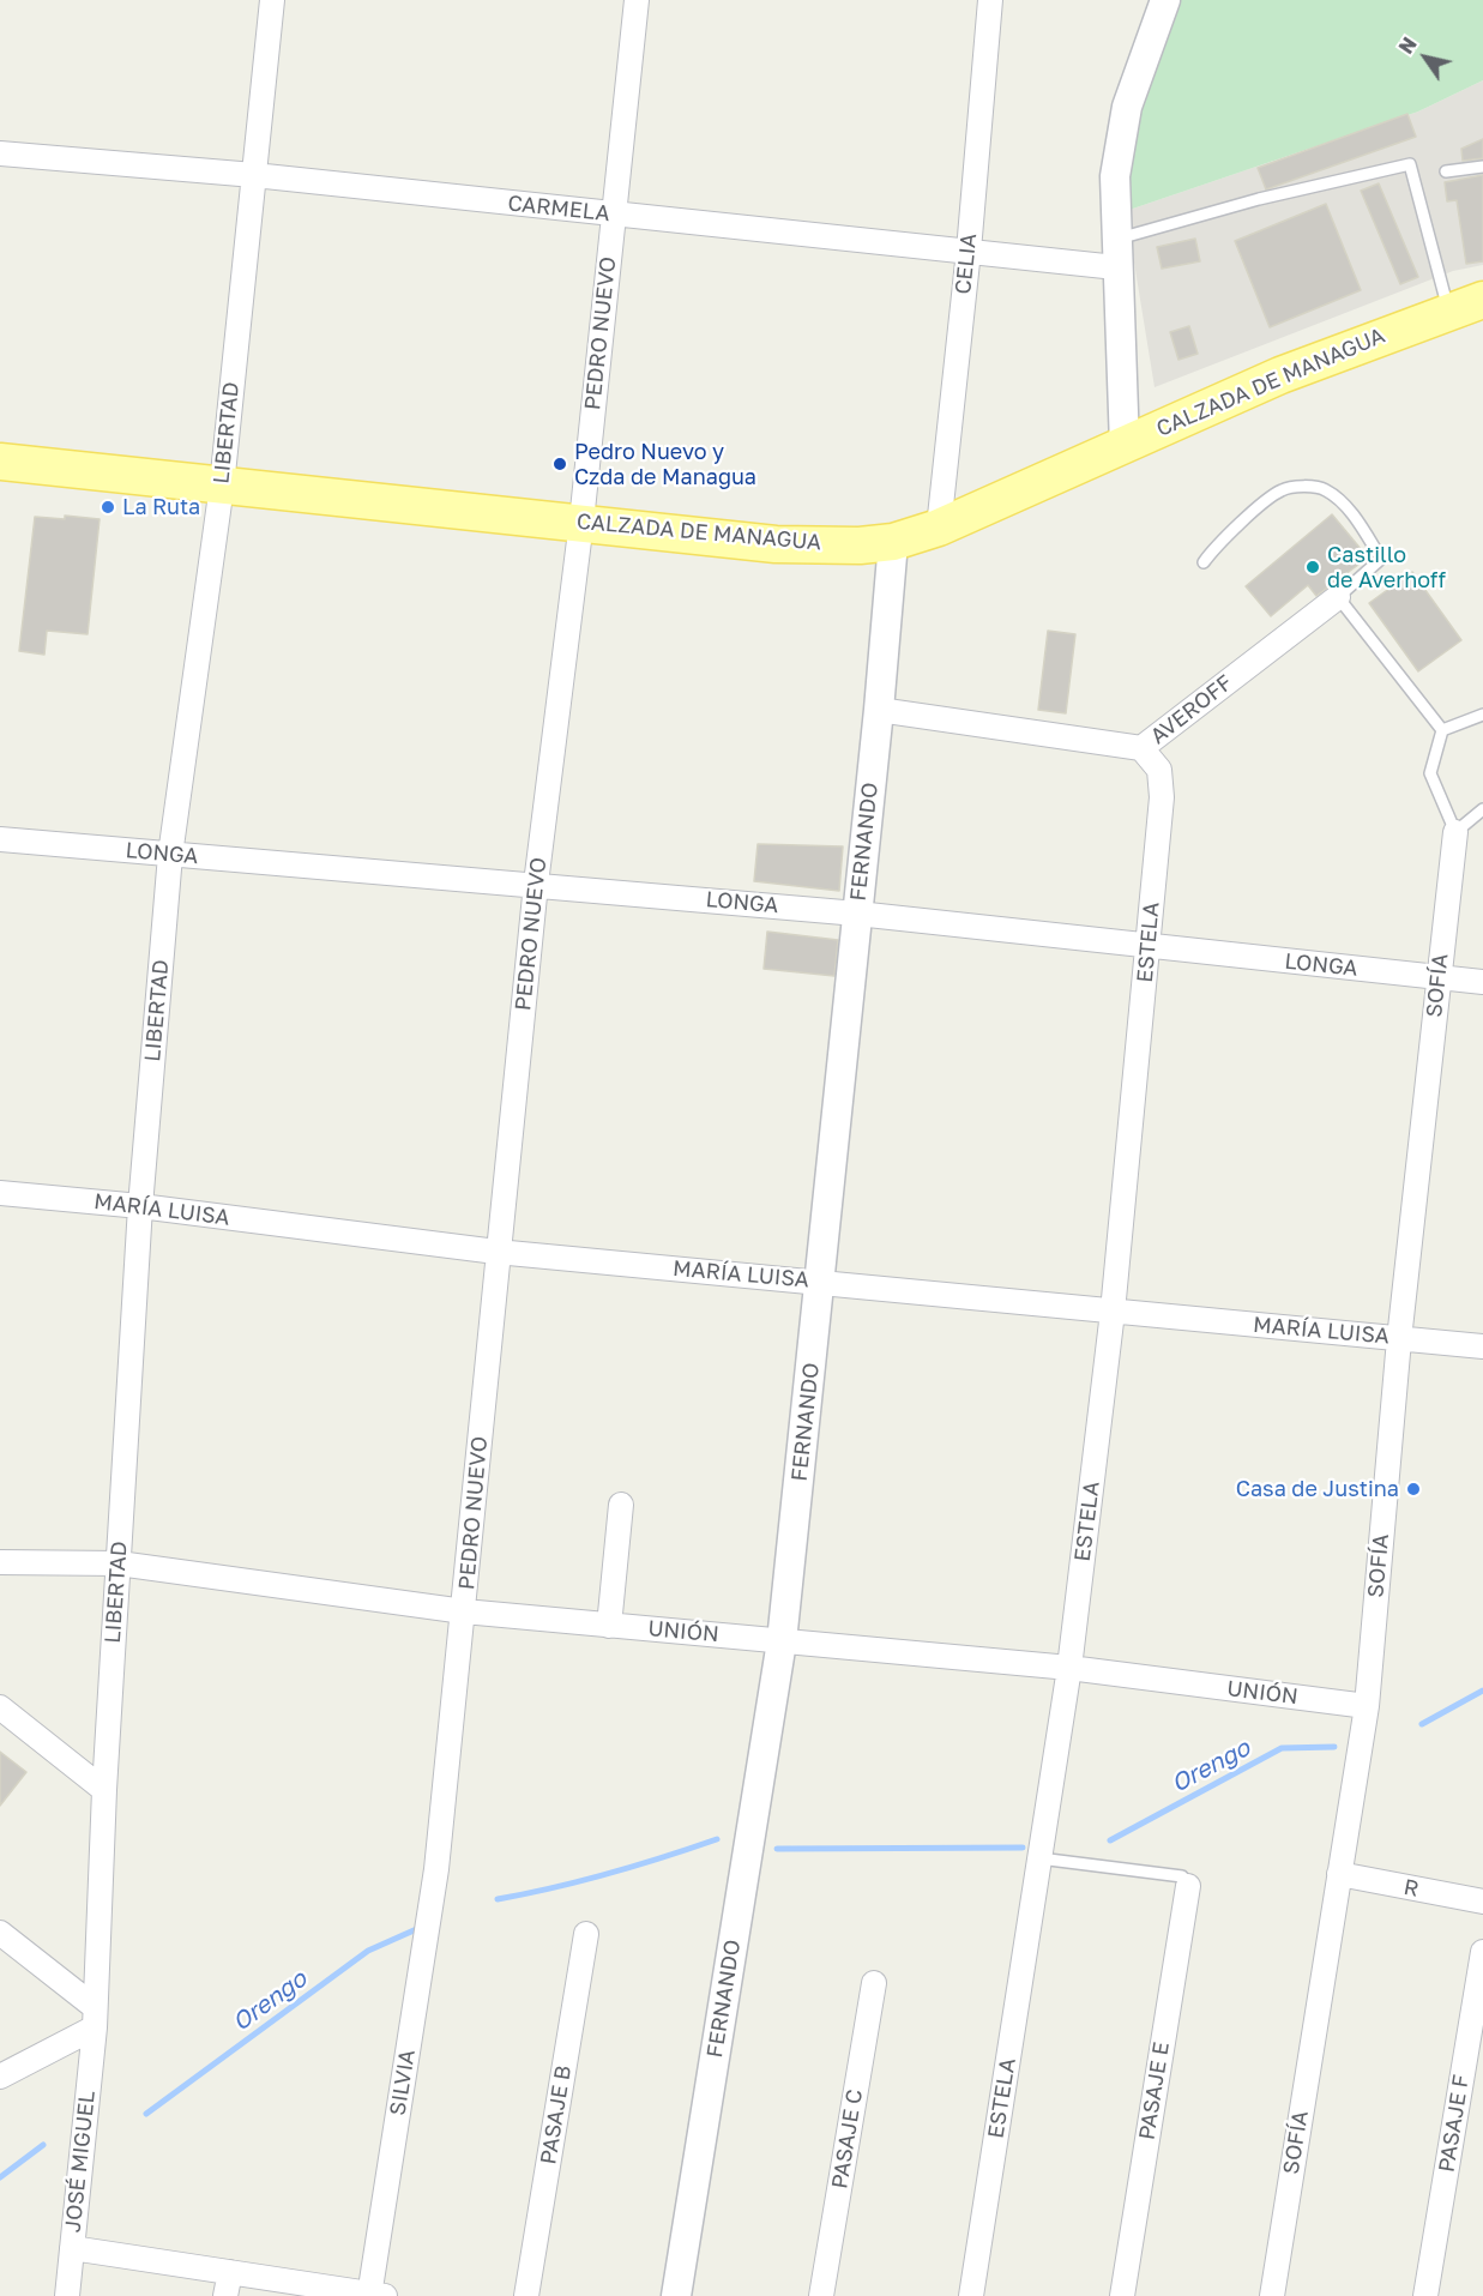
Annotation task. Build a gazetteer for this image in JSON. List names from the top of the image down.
{
  "streets": {
    "main road": ["CALZADA DE MANAGUA"],
    "street": [
      "CARMELA",
      "CELIA",
      "PEDRO NUEVO",
      "LIBERTAD",
      "AVEROFF",
      "FERNANDO",
      "LONGA",
      "ESTELA",
      "SOFÍA",
      "MARÍA LUISA",
      "UNIÓN",
      "R",
      "SILVIA",
      "PASAJE E",
      "PASAJE B",
      "PASAJE F",
      "PASAJE C",
      "JOSÉ MIGUEL"
    ]
  },
  "crossings": [
    ["CARMELA", "CELIA"],
    ["CARMELA", "PEDRO NUEVO"],
    ["CARMELA", "LIBERTAD"],
    ["CELIA", "CALZADA DE MANAGUA"],
    ["PEDRO NUEVO", "CALZADA DE MANAGUA"],
    ["PEDRO NUEVO", "LONGA"],
    ["PEDRO NUEVO", "MARÍA LUISA"],
    ["PEDRO NUEVO", "UNIÓN"],
    ["PEDRO NUEVO", "SILVIA"],
    ["CALZADA DE MANAGUA", "LIBERTAD"],
    ["CALZADA DE MANAGUA", "FERNANDO"],
    ["LIBERTAD", "LONGA"],
    ["LIBERTAD", "MARÍA LUISA"],
    ["LIBERTAD", "UNIÓN"],
    ["LIBERTAD", "JOSÉ MIGUEL"],
    ["AVEROFF", "FERNANDO"],
    ["AVEROFF", "ESTELA"],
    ["FERNANDO", "LONGA"],
    ["FERNANDO", "MARÍA LUISA"],
    ["FERNANDO", "UNIÓN"],
    ["LONGA", "ESTELA"],
    ["LONGA", "SOFÍA"],
    ["ESTELA", "MARÍA LUISA"],
    ["ESTELA", "UNIÓN"],
    ["SOFÍA", "MARÍA LUISA"],
    ["SOFÍA", "UNIÓN"],
    ["SOFÍA", "R"]
  ],
  "water": ["Orengo"],
  "places": [
    "Pedro Nuevo y Czda de Managua",
    "La Ruta",
    "Castillo de Averhoff",
    "Casa de Justina"
  ],
  "north": "top left"
}
